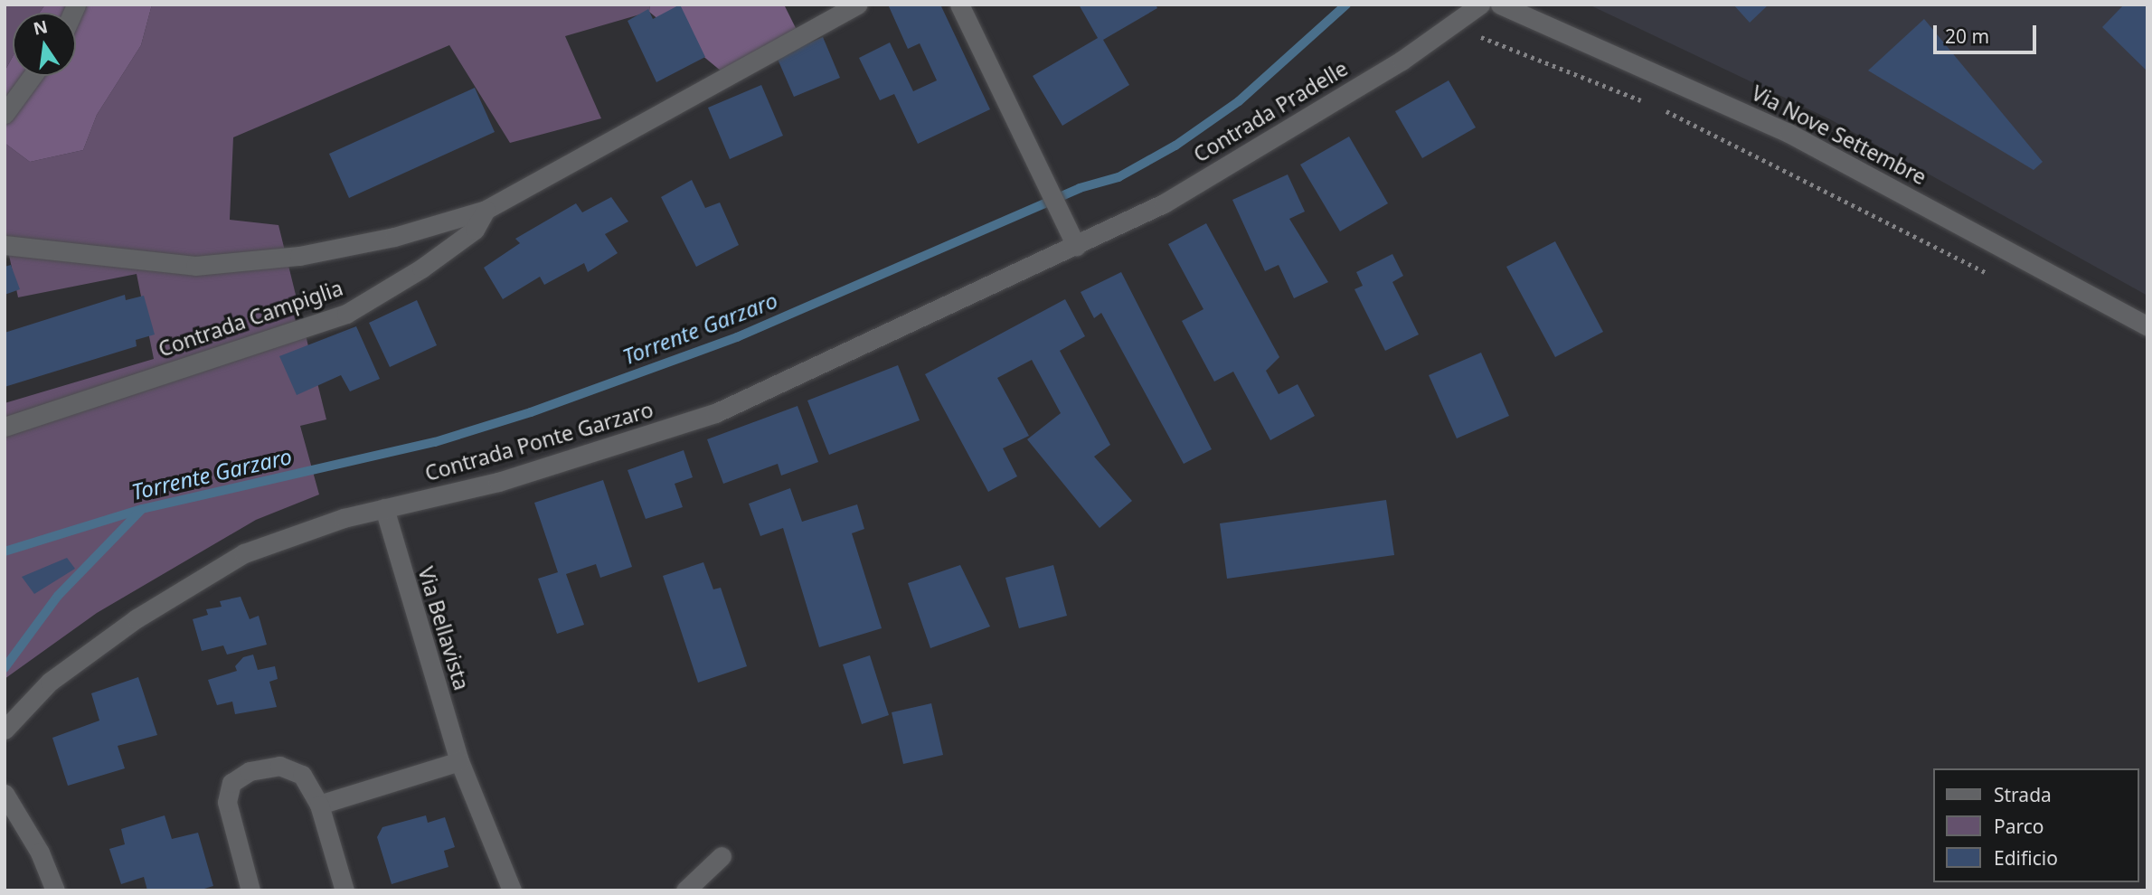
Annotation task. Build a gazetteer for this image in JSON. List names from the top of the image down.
{
  "streets": {
    "street": [
      "Contrada Pradelle",
      "Via Nove Settembre",
      "Contrada Campiglia",
      "Contrada Ponte Garzaro",
      "Via Bellavista"
    ]
  },
  "crossings": [
    ["Contrada Pradelle", "Contrada Ponte Garzaro"],
    ["Contrada Ponte Garzaro", "Via Bellavista"]
  ],
  "water": ["Torrente Garzaro"],
  "legend": ["Strada", "Parco", "Edificio"],
  "scale_bar": "20 m",
  "north": "top"
}
